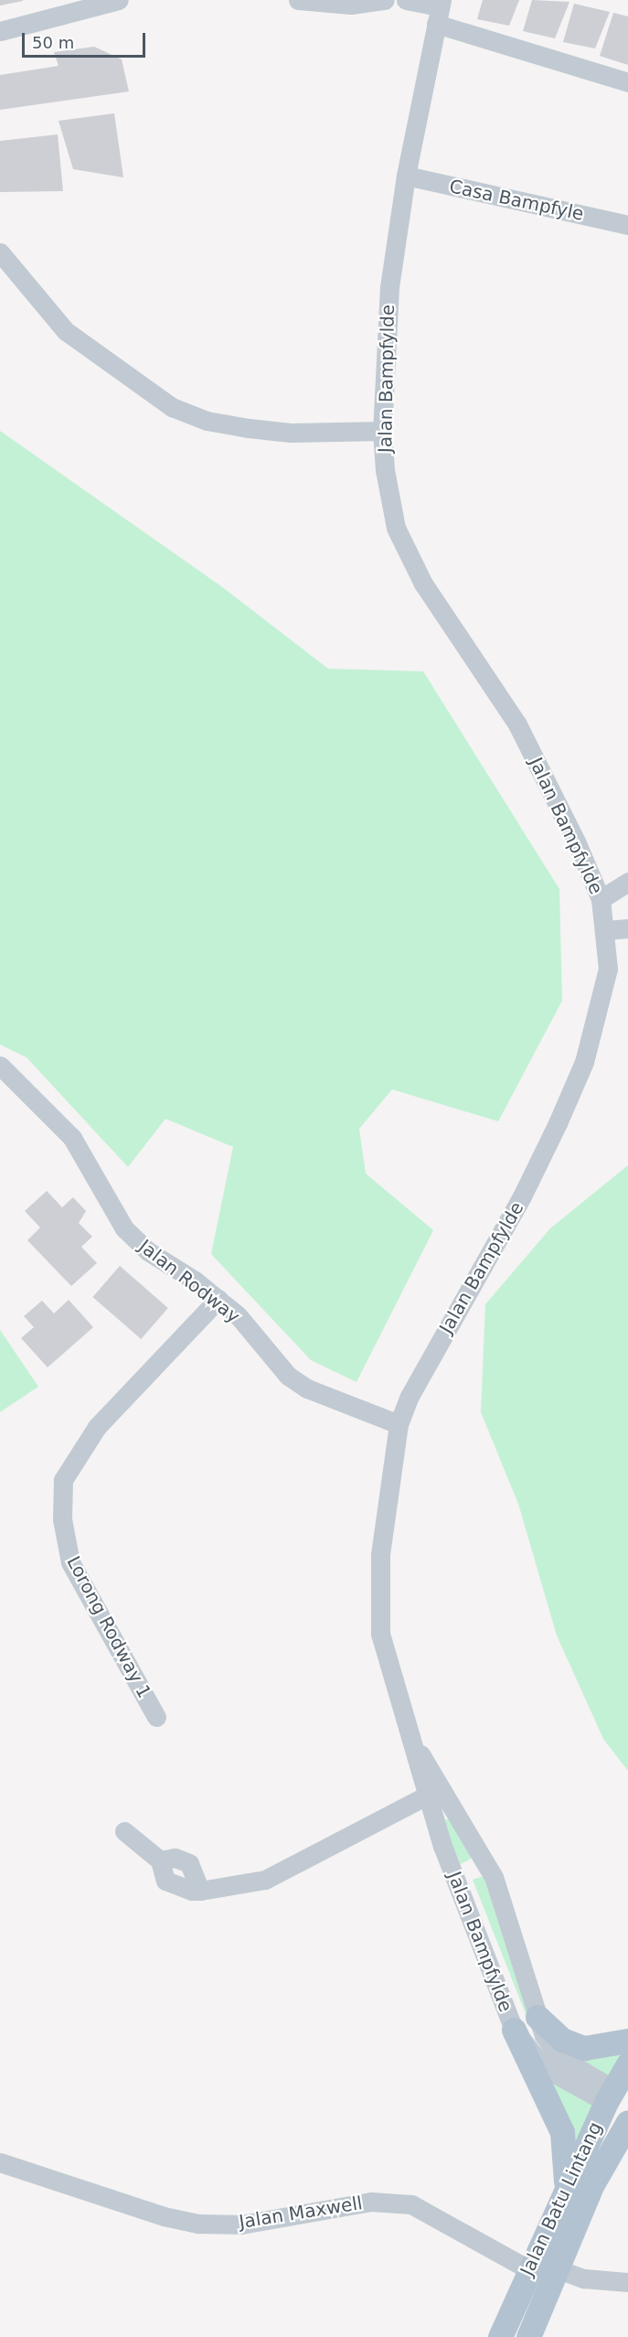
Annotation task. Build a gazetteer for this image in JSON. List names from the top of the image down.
{
  "streets": {
    "main road": ["Jalan Batu Lintang"],
    "street": [
      "Casa Bampfyle",
      "Jalan Bampfylde",
      "Jalan Rodway",
      "Lorong Rodway 1",
      "Jalan Maxwell"
    ]
  },
  "crossings": [
    ["Casa Bampfyle", "Jalan Bampfylde"],
    ["Jalan Bampfylde", "Jalan Rodway"],
    ["Jalan Bampfylde", "Jalan Batu Lintang"],
    ["Jalan Rodway", "Lorong Rodway 1"],
    ["Jalan Batu Lintang", "Jalan Maxwell"]
  ],
  "scale_bar": "50 m"
}
